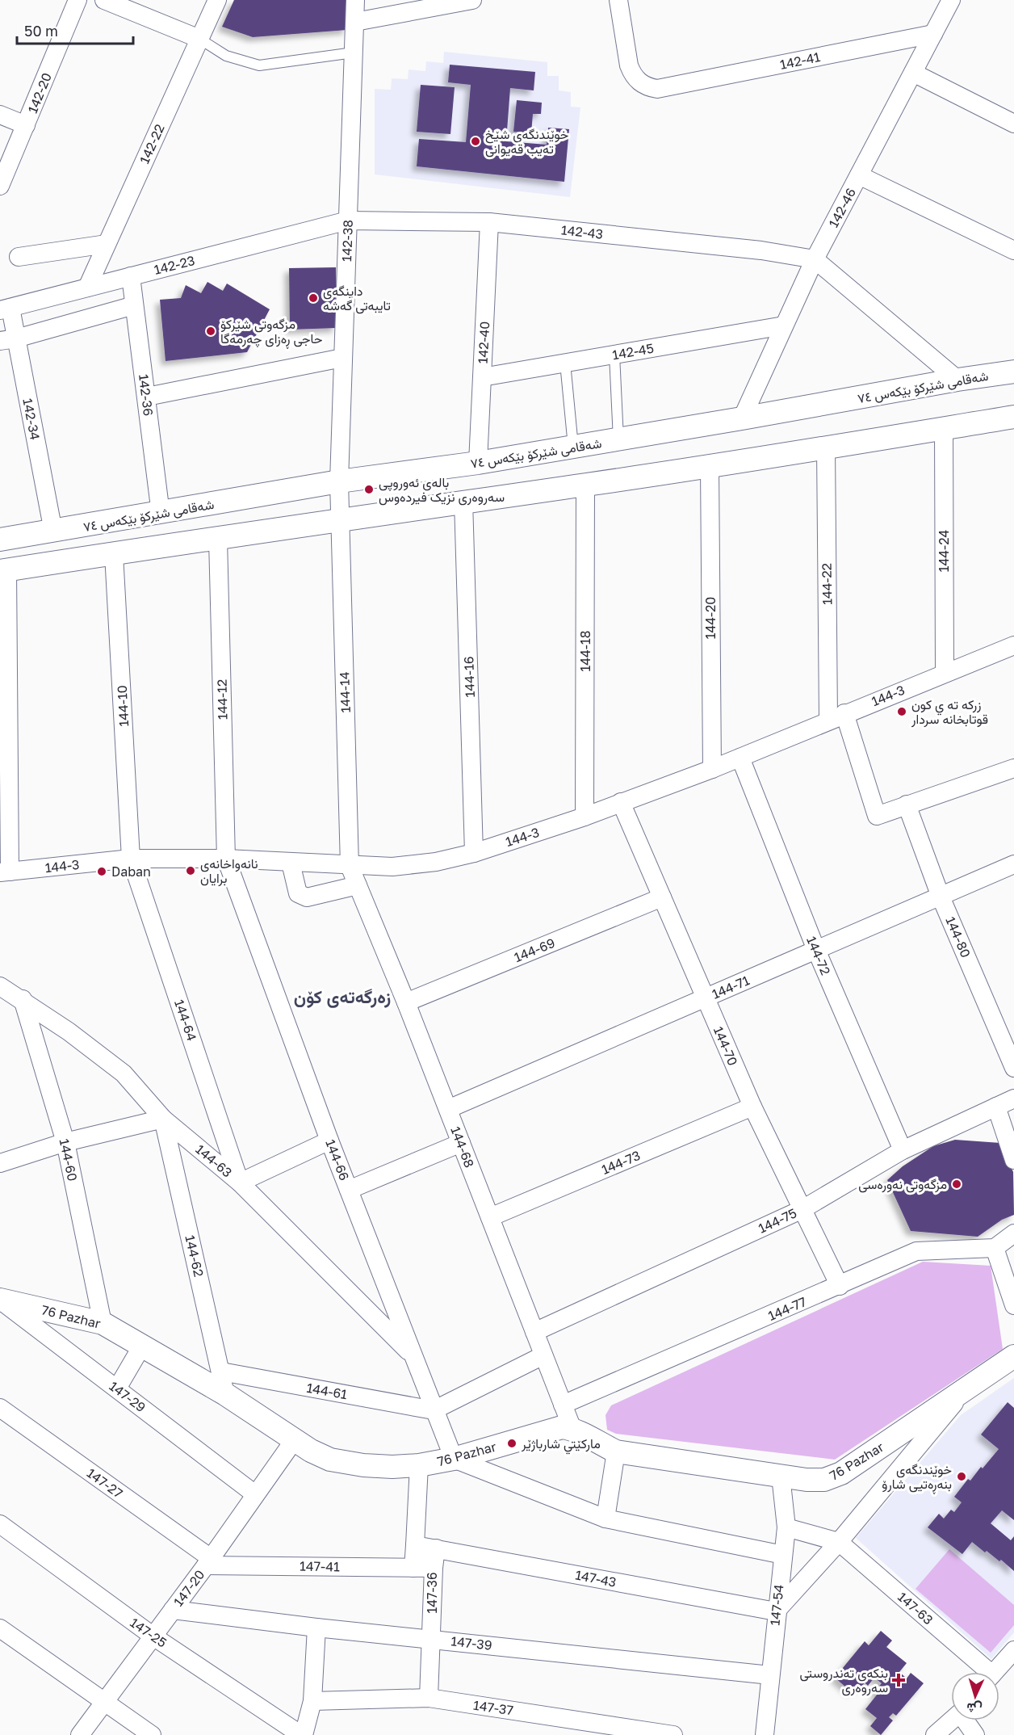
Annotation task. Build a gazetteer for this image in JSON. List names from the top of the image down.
{
  "streets": {
    "street": [
      "142-41",
      "142-20",
      "142-22",
      "142-46",
      "142-43",
      "142-38",
      "142-23",
      "142-40",
      "142-45",
      "شەقامی شێرکۆ بێکەس ٧٤",
      "142-36",
      "142-34",
      "144-24",
      "144-22",
      "144-20",
      "144-18",
      "144-16",
      "144-14",
      "144-3",
      "144-12",
      "144-10",
      "144-80",
      "144-69",
      "144-72",
      "144-71",
      "144-64",
      "144-70",
      "144-68",
      "144-60",
      "144-66",
      "144-63",
      "144-73",
      "144-75",
      "144-62",
      "144-77",
      "76 Pazhar",
      "144-61",
      "147-29",
      "147-27",
      "147-41",
      "147-43",
      "147-20",
      "147-36",
      "147-54",
      "147-63",
      "147-25",
      "147-39",
      "147-37"
    ]
  },
  "crossings": [
    ["142-41", "142-46"],
    ["142-22", "142-23"],
    ["142-46", "142-43"],
    ["142-46", "142-45"],
    ["142-46", "شەقامی شێرکۆ بێکەس ٧٤"],
    ["142-43", "142-38"],
    ["142-43", "142-23"],
    ["142-43", "142-40"],
    ["142-38", "142-23"],
    ["142-38", "شەقامی شێرکۆ بێکەس ٧٤"],
    ["142-38", "144-14"],
    ["142-23", "142-36"],
    ["142-23", "142-34"],
    ["142-40", "142-45"],
    ["142-40", "شەقامی شێرکۆ بێکەس ٧٤"],
    ["شەقامی شێرکۆ بێکەس ٧٤", "142-36"],
    ["شەقامی شێرکۆ بێکەس ٧٤", "142-34"],
    ["شەقامی شێرکۆ بێکەس ٧٤", "144-14"],
    ["144-24", "144-3"],
    ["144-22", "144-3"],
    ["144-22", "144-80"],
    ["144-20", "144-3"],
    ["144-18", "144-3"],
    ["144-16", "144-3"],
    ["144-14", "144-3"],
    ["144-14", "144-68"],
    ["144-3", "144-12"],
    ["144-3", "144-10"],
    ["144-3", "144-72"],
    ["144-3", "144-64"],
    ["144-3", "144-70"],
    ["144-3", "144-68"],
    ["144-3", "144-66"],
    ["144-12", "144-66"],
    ["144-10", "144-64"],
    ["144-80", "144-71"],
    ["144-69", "144-70"],
    ["144-69", "144-68"],
    ["144-72", "144-71"],
    ["144-72", "144-75"],
    ["144-71", "144-70"],
    ["144-71", "144-68"],
    ["144-64", "144-63"],
    ["144-70", "144-73"],
    ["144-70", "144-75"],
    ["144-70", "144-77"],
    ["144-68", "144-73"],
    ["144-68", "144-75"],
    ["144-68", "144-77"],
    ["144-68", "76 Pazhar"],
    ["144-60", "144-63"],
    ["144-60", "76 Pazhar"],
    ["144-66", "144-63"],
    ["144-66", "76 Pazhar"],
    ["144-66", "144-61"],
    ["144-63", "144-62"],
    ["144-62", "76 Pazhar"],
    ["144-62", "144-61"],
    ["76 Pazhar", "147-29"],
    ["76 Pazhar", "147-20"],
    ["76 Pazhar", "147-36"],
    ["76 Pazhar", "147-54"],
    ["147-29", "147-20"],
    ["147-27", "147-41"],
    ["147-27", "147-20"],
    ["147-41", "147-43"],
    ["147-41", "147-20"],
    ["147-41", "147-36"],
    ["147-43", "147-36"],
    ["147-43", "147-54"],
    ["147-20", "147-25"],
    ["147-20", "147-39"],
    ["147-36", "147-39"],
    ["147-36", "147-37"],
    ["147-54", "147-39"]
  ],
  "districts": ["زەرگەتەی کۆن"],
  "places": {
    "other": [
      "خوێندنگەی شێخ تەیب قەیوانی",
      "داینگەی تایبەتی گەشە",
      "مزگەوتی شێرکۆ حاجی ڕەزای چەرمەگا",
      "بالەی ئەوروپی سەروەری نزیک فیردەوس",
      "زركه ته ي كون قوتابخانه سردار",
      "نانەواخانەی برایان",
      "Daban",
      "مزگەوتی نەورەسی",
      "مارکێتي شارباژێر",
      "خوێندنگەی بنەڕەتیی شارۆ"
    ],
    "health": ["بنکەی تەندروستی سەروەری"]
  },
  "scale_bar": "50 m",
  "north": "bottom"
}
